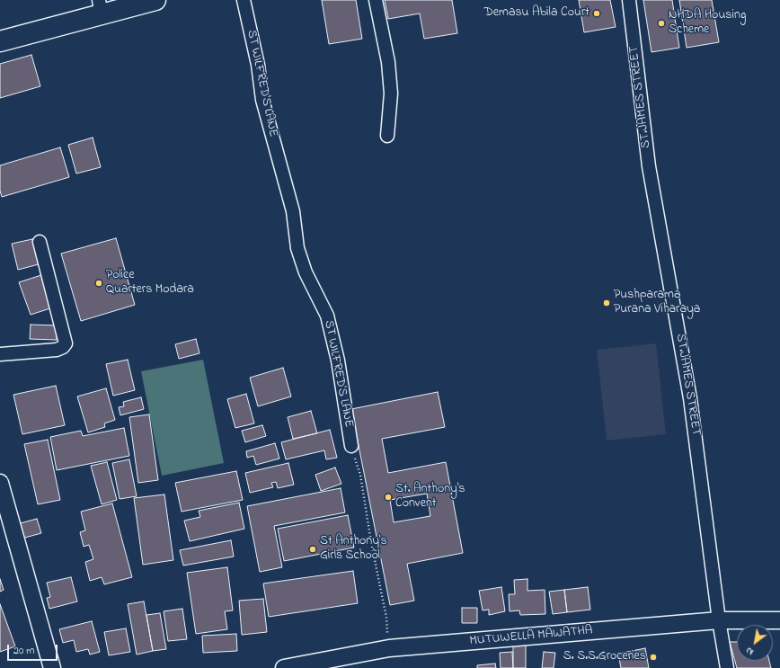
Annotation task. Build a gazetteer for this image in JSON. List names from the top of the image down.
{
  "streets": {
    "street": ["ST WILFRED'S LANE", "ST.JAMES STREET", "MUTUWELLA MAWATHA"]
  },
  "crossings": [
    ["ST.JAMES STREET", "MUTUWELLA MAWATHA"]
  ],
  "places": [
    "Demasu Abila Court",
    "NHDA Housing Scheme",
    "Police Quarters Modara",
    "Pushparama Purana Viharaya",
    "St. Anthony's Convent",
    "St Anthony's Girls School",
    "S. S.S.Groceries"
  ],
  "scale_bar": "20 m",
  "north": "bottom left"
}
